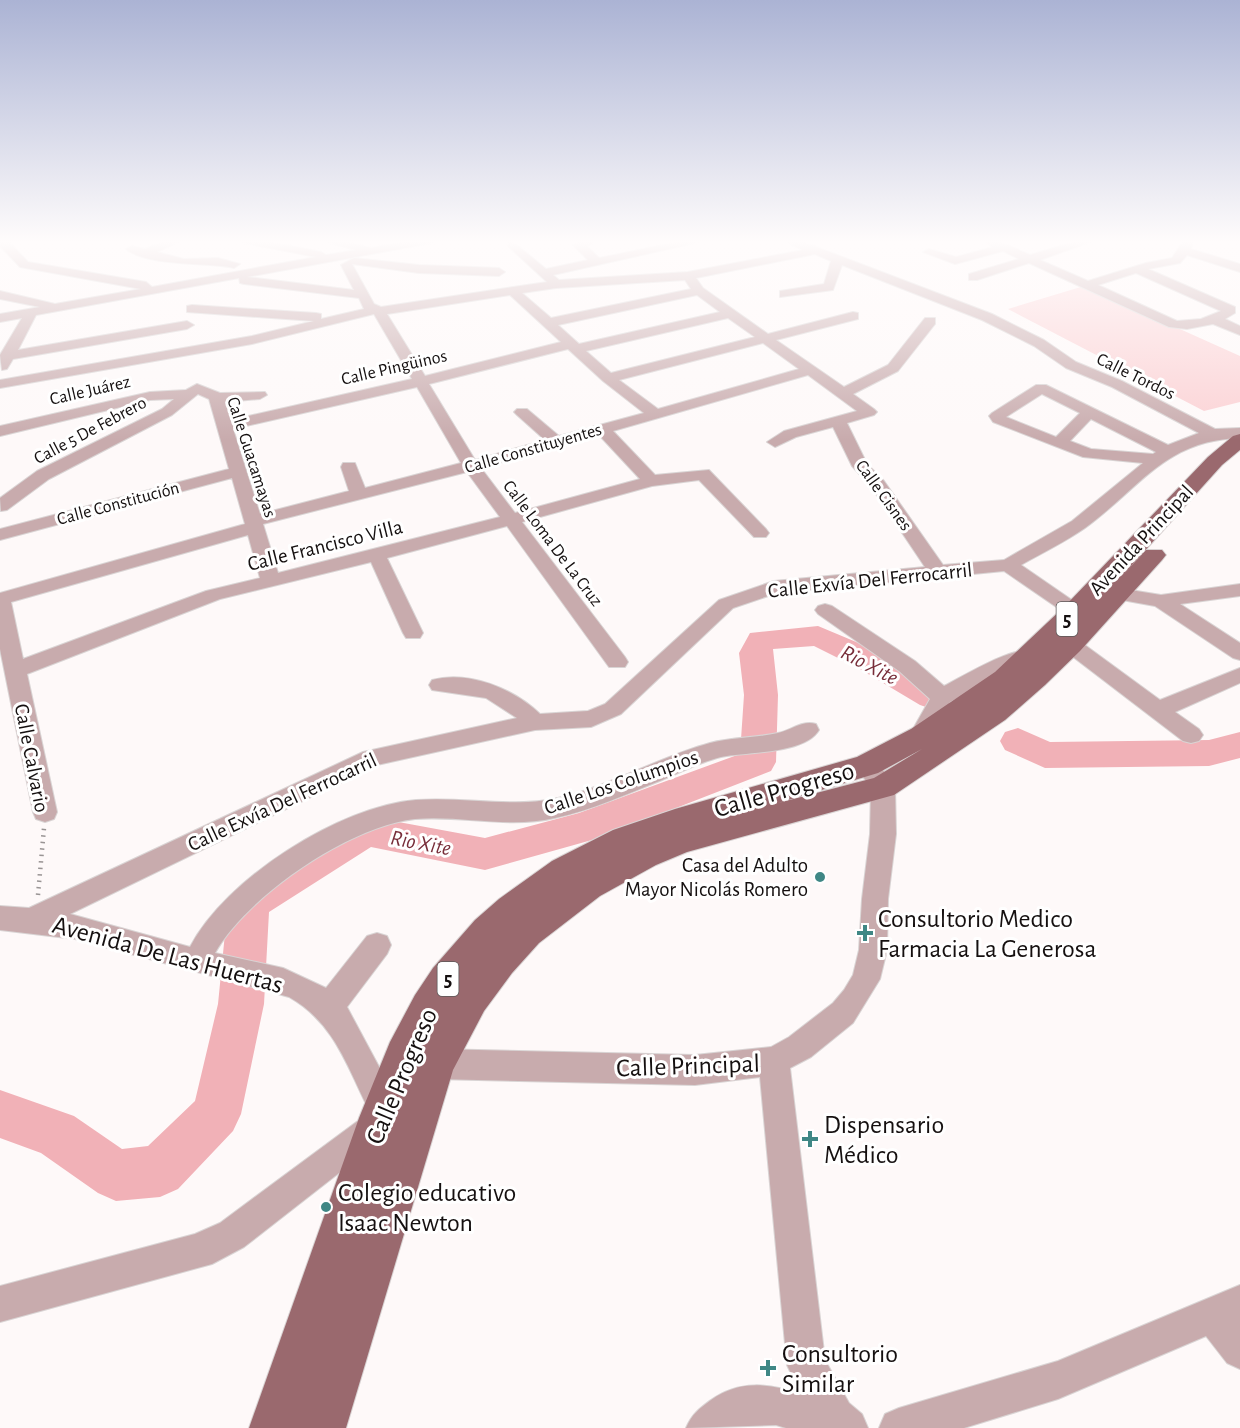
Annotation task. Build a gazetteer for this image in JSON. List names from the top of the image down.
{
  "streets": {
    "main road": ["Avenida Principal", "5", "Calle Progreso"],
    "street": [
      "Calle Pingüinos",
      "Calle Tordos",
      "Calle Juárez",
      "Calle 5 De Febrero",
      "Calle Constituyentes",
      "Calle Guacamayas",
      "Calle Cisnes",
      "Calle Constitución",
      "Calle Loma De La Cruz",
      "Calle Francisco Villa",
      "Calle Exvía Del Ferrocarril",
      "Calle Calvario",
      "Calle Los Columpios",
      "Avenida De Las Huertas",
      "Calle Principal"
    ]
  },
  "crossings": [
    ["Calle Pingüinos", "Calle Guacamayas"],
    ["Calle Pingüinos", "Calle Loma De La Cruz"],
    ["Calle Tordos", "Calle Exvía Del Ferrocarril"],
    ["Calle Juárez", "Calle 5 De Febrero"],
    ["Calle Juárez", "Calle Guacamayas"],
    ["Calle 5 De Febrero", "Calle Guacamayas"],
    ["Calle Constituyentes", "Calle Guacamayas"],
    ["Calle Constituyentes", "Calle Loma De La Cruz"],
    ["Calle Constituyentes", "Calle Calvario"],
    ["Calle Guacamayas", "Calle Constitución"],
    ["Calle Guacamayas", "Calle Francisco Villa"],
    ["Calle Cisnes", "Calle Exvía Del Ferrocarril"],
    ["Avenida Principal", "Calle Progreso"],
    ["Avenida Principal", "Calle Principal"],
    ["Calle Loma De La Cruz", "Calle Francisco Villa"],
    ["Calle Francisco Villa", "Calle Calvario"],
    ["Calle Exvía Del Ferrocarril", "Calle Calvario"],
    ["Calle Exvía Del Ferrocarril", "Avenida De Las Huertas"],
    ["Calle Calvario", "Avenida De Las Huertas"],
    ["Calle Los Columpios", "Avenida De Las Huertas"],
    ["Calle Progreso", "Avenida De Las Huertas"],
    ["Calle Progreso", "Calle Principal"]
  ],
  "water": ["Rio Xite"],
  "places": {
    "other": ["Casa del Adulto Mayor Nicolás Romero", "Colegio educativo Isaac Newton"],
    "health": ["Consultorio Medico Farmacia La Generosa", "Dispensario Médico", "Consultorio Similar"]
  }
}
